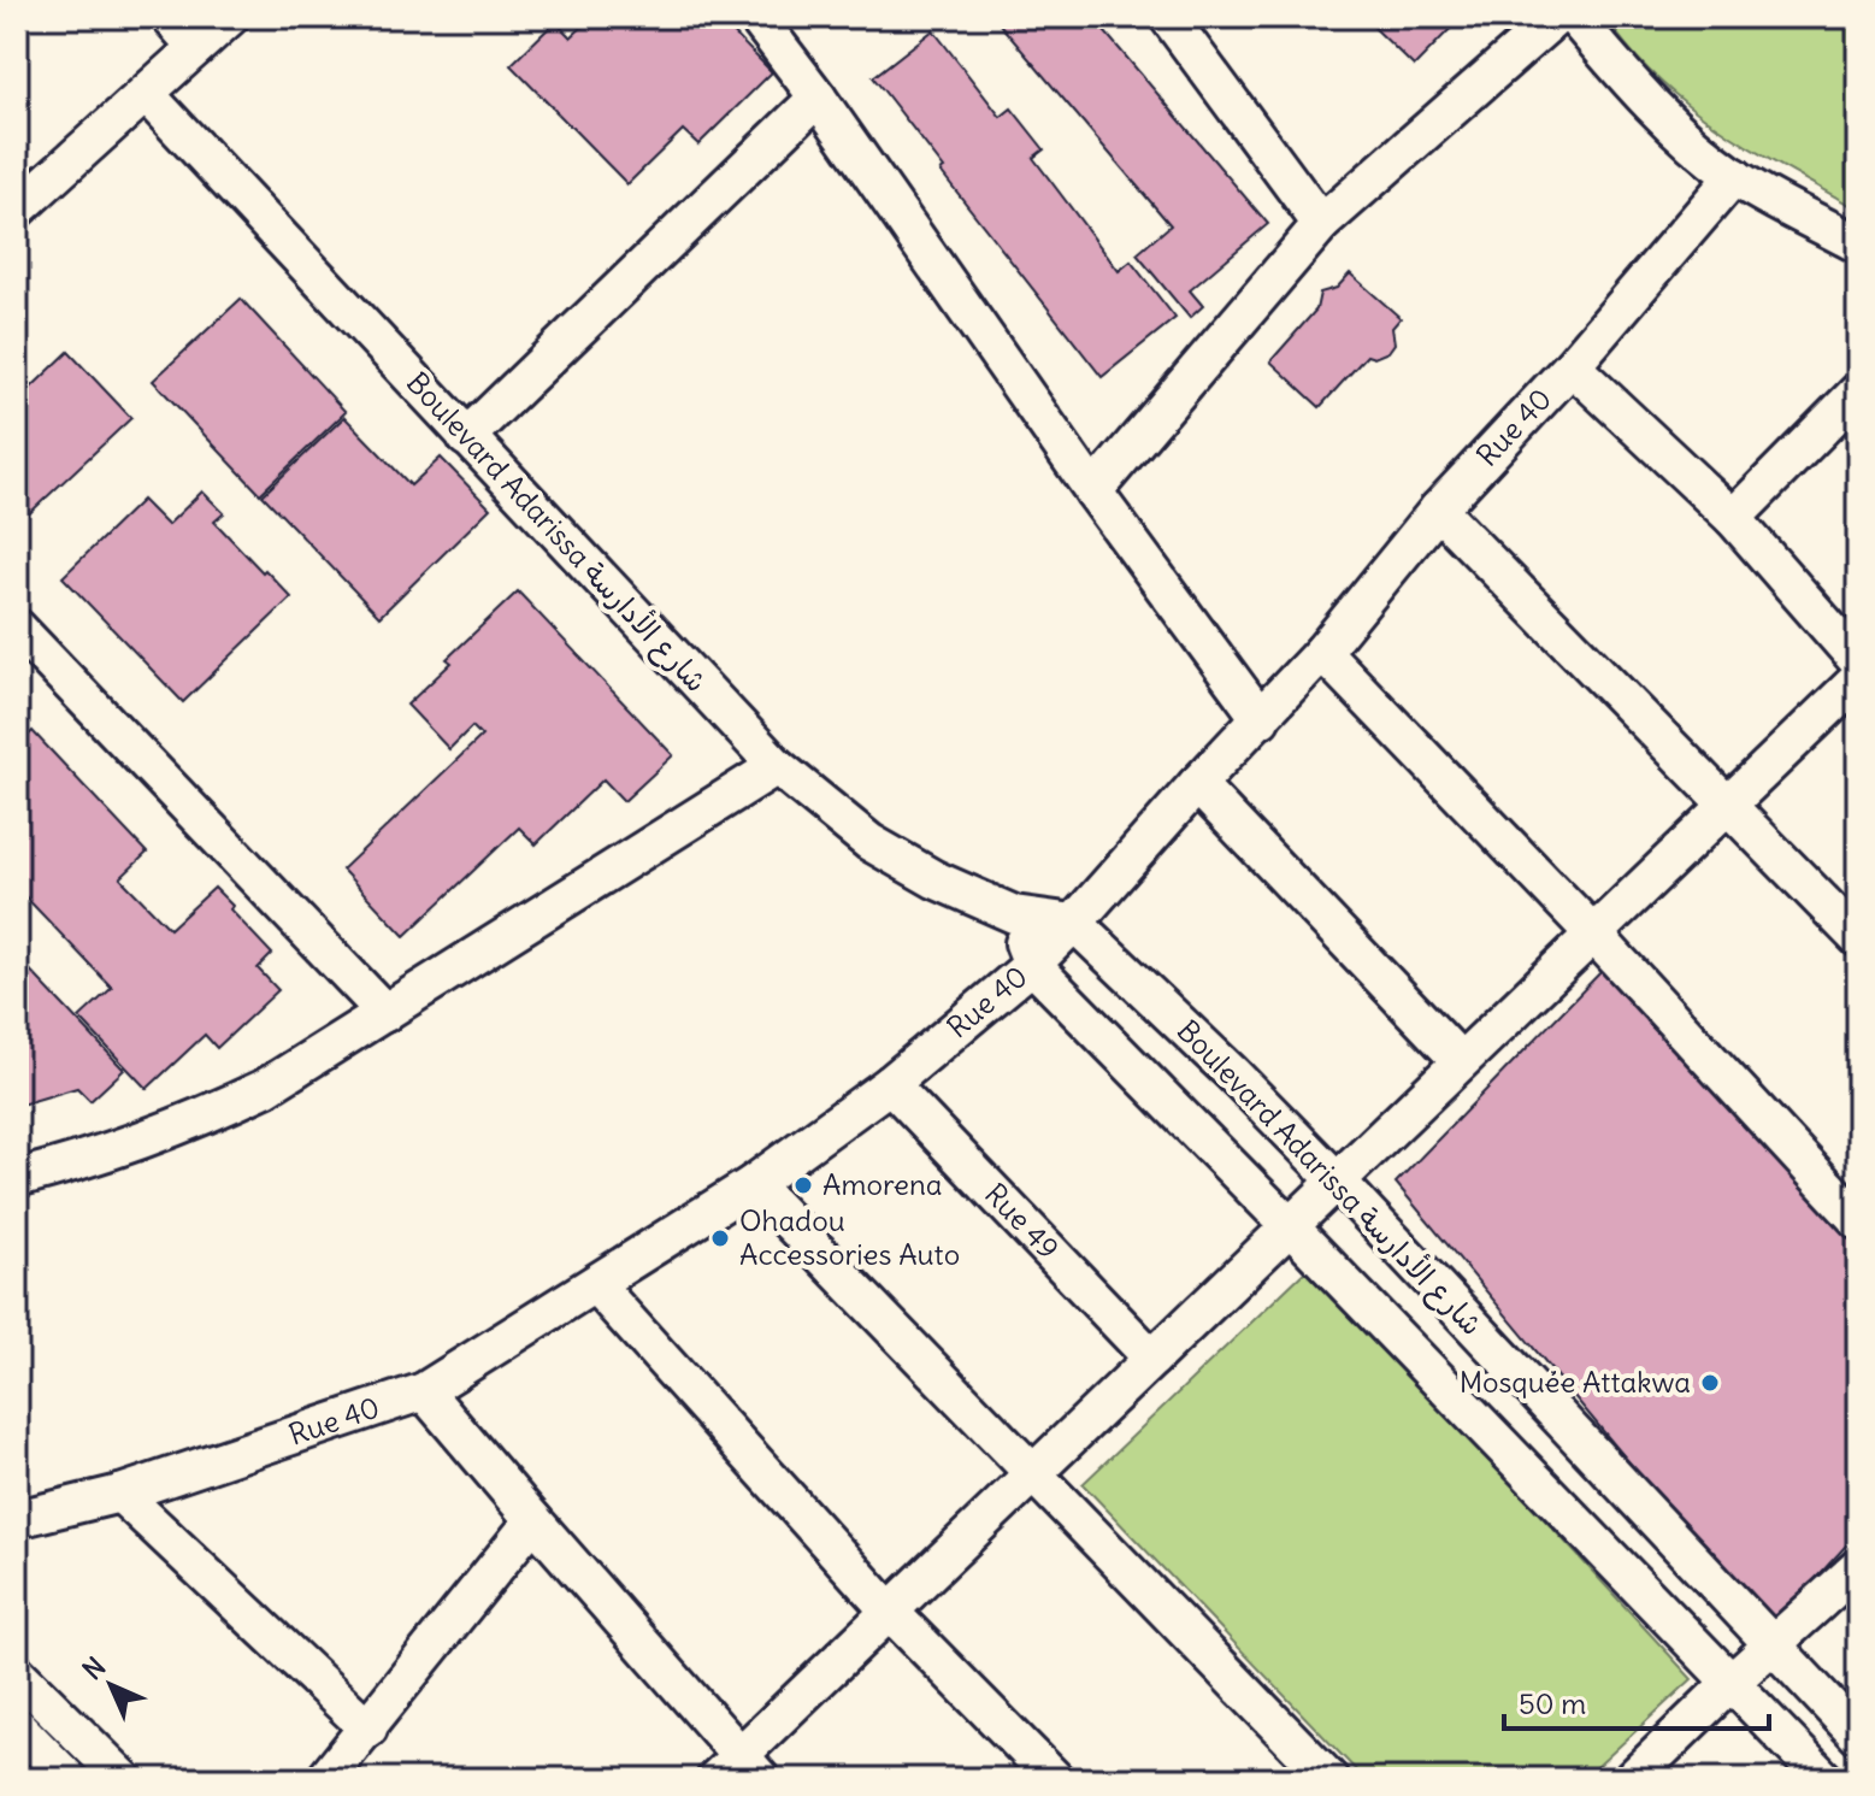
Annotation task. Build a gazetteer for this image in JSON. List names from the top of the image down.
{
  "streets": {
    "street": ["Rue 40", "Boulevard Adarissa شارع الأدارسة", "Rue 49"]
  },
  "crossings": [
    ["Rue 40", "Boulevard Adarissa شارع الأدارسة"],
    ["Rue 40", "Rue 49"]
  ],
  "places": ["Amorena", "Ohadou Accessories Auto", "Mosquée Attakwa"],
  "scale_bar": "50 m",
  "north": "top left"
}
